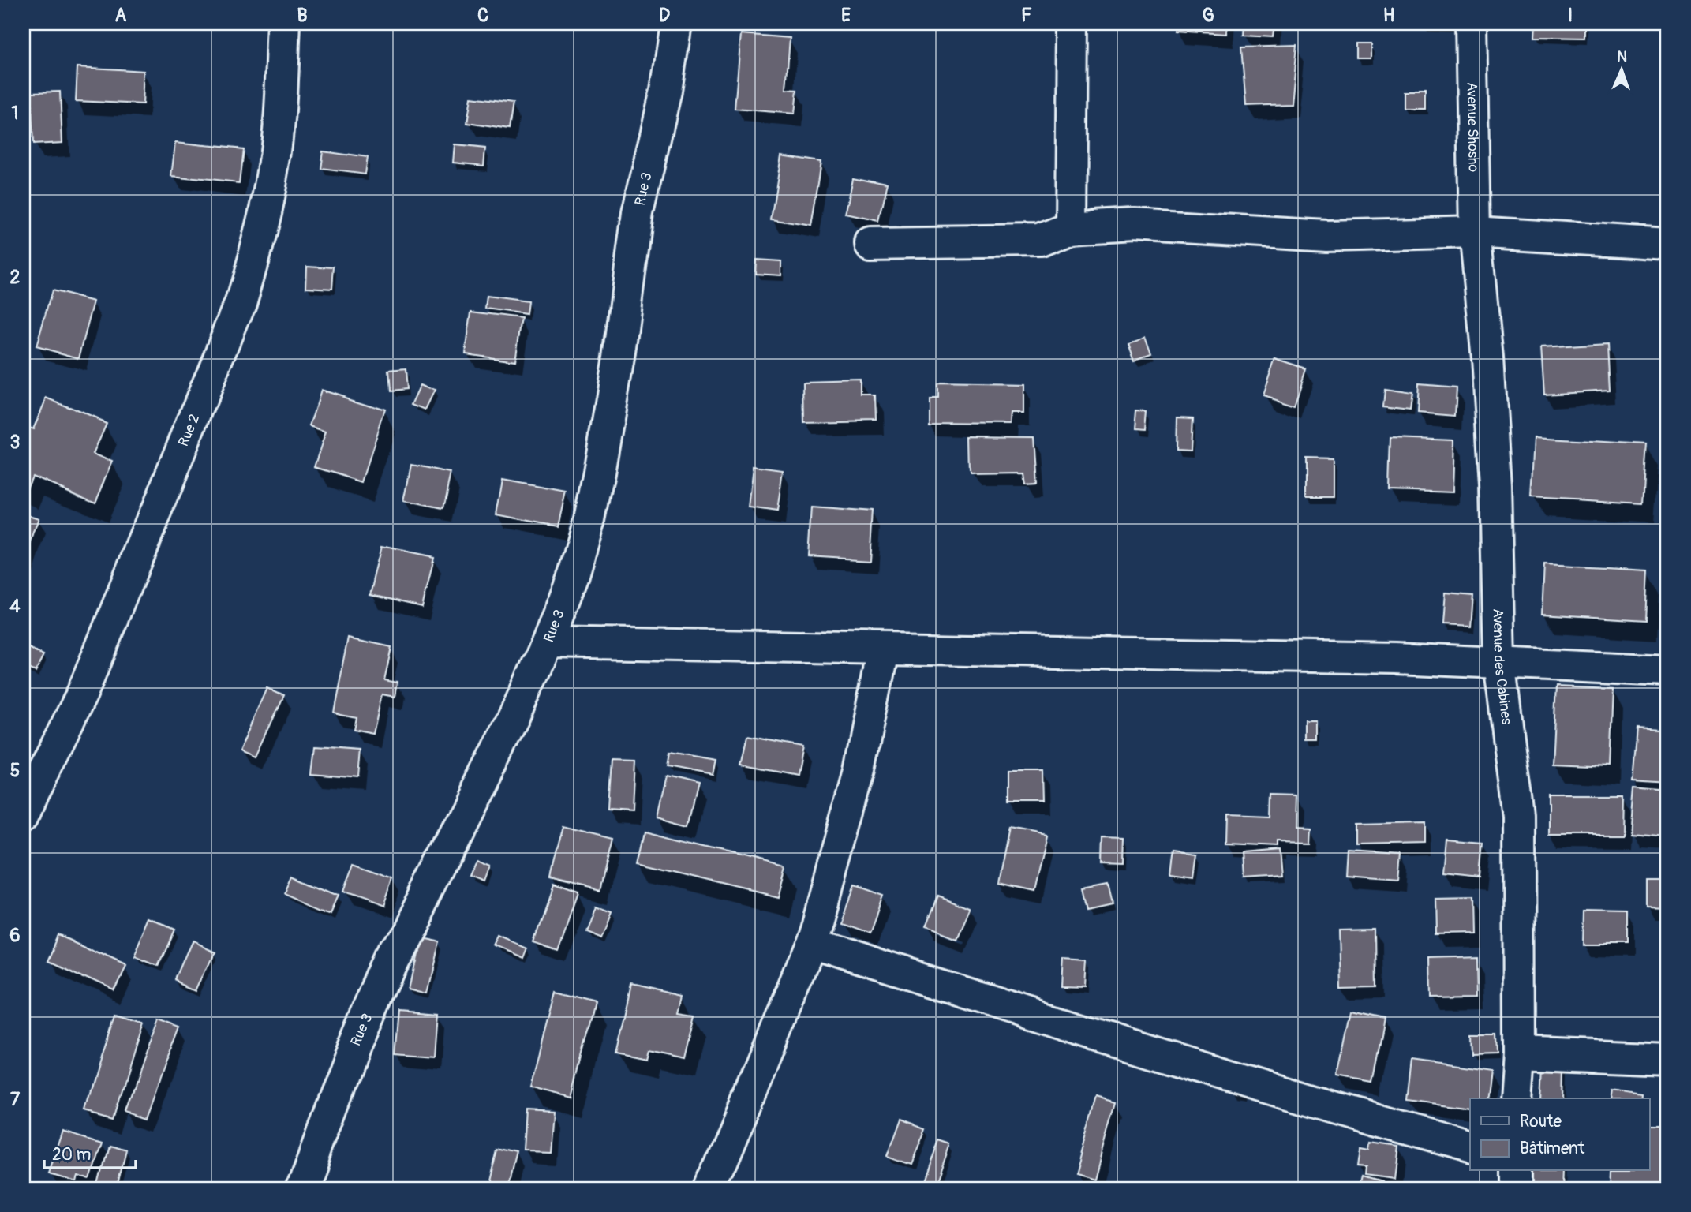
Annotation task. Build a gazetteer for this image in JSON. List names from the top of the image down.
{
  "streets": {
    "street": [
      "Avenue Shosho",
      "Rue 3",
      "Rue 2",
      "Avenue des Cabines"
    ]
  },
  "crossings": [
    ["Avenue Shosho", "Avenue des Cabines"]
  ],
  "legend": ["Route", "Bâtiment"],
  "scale_bar": "20 m",
  "north": "top",
  "grid": {
    "columns": [
      "A",
      "B",
      "C",
      "D",
      "E",
      "F",
      "G",
      "H",
      "I"
    ],
    "rows": [
      "1",
      "2",
      "3",
      "4",
      "5",
      "6",
      "7"
    ]
  }
}
